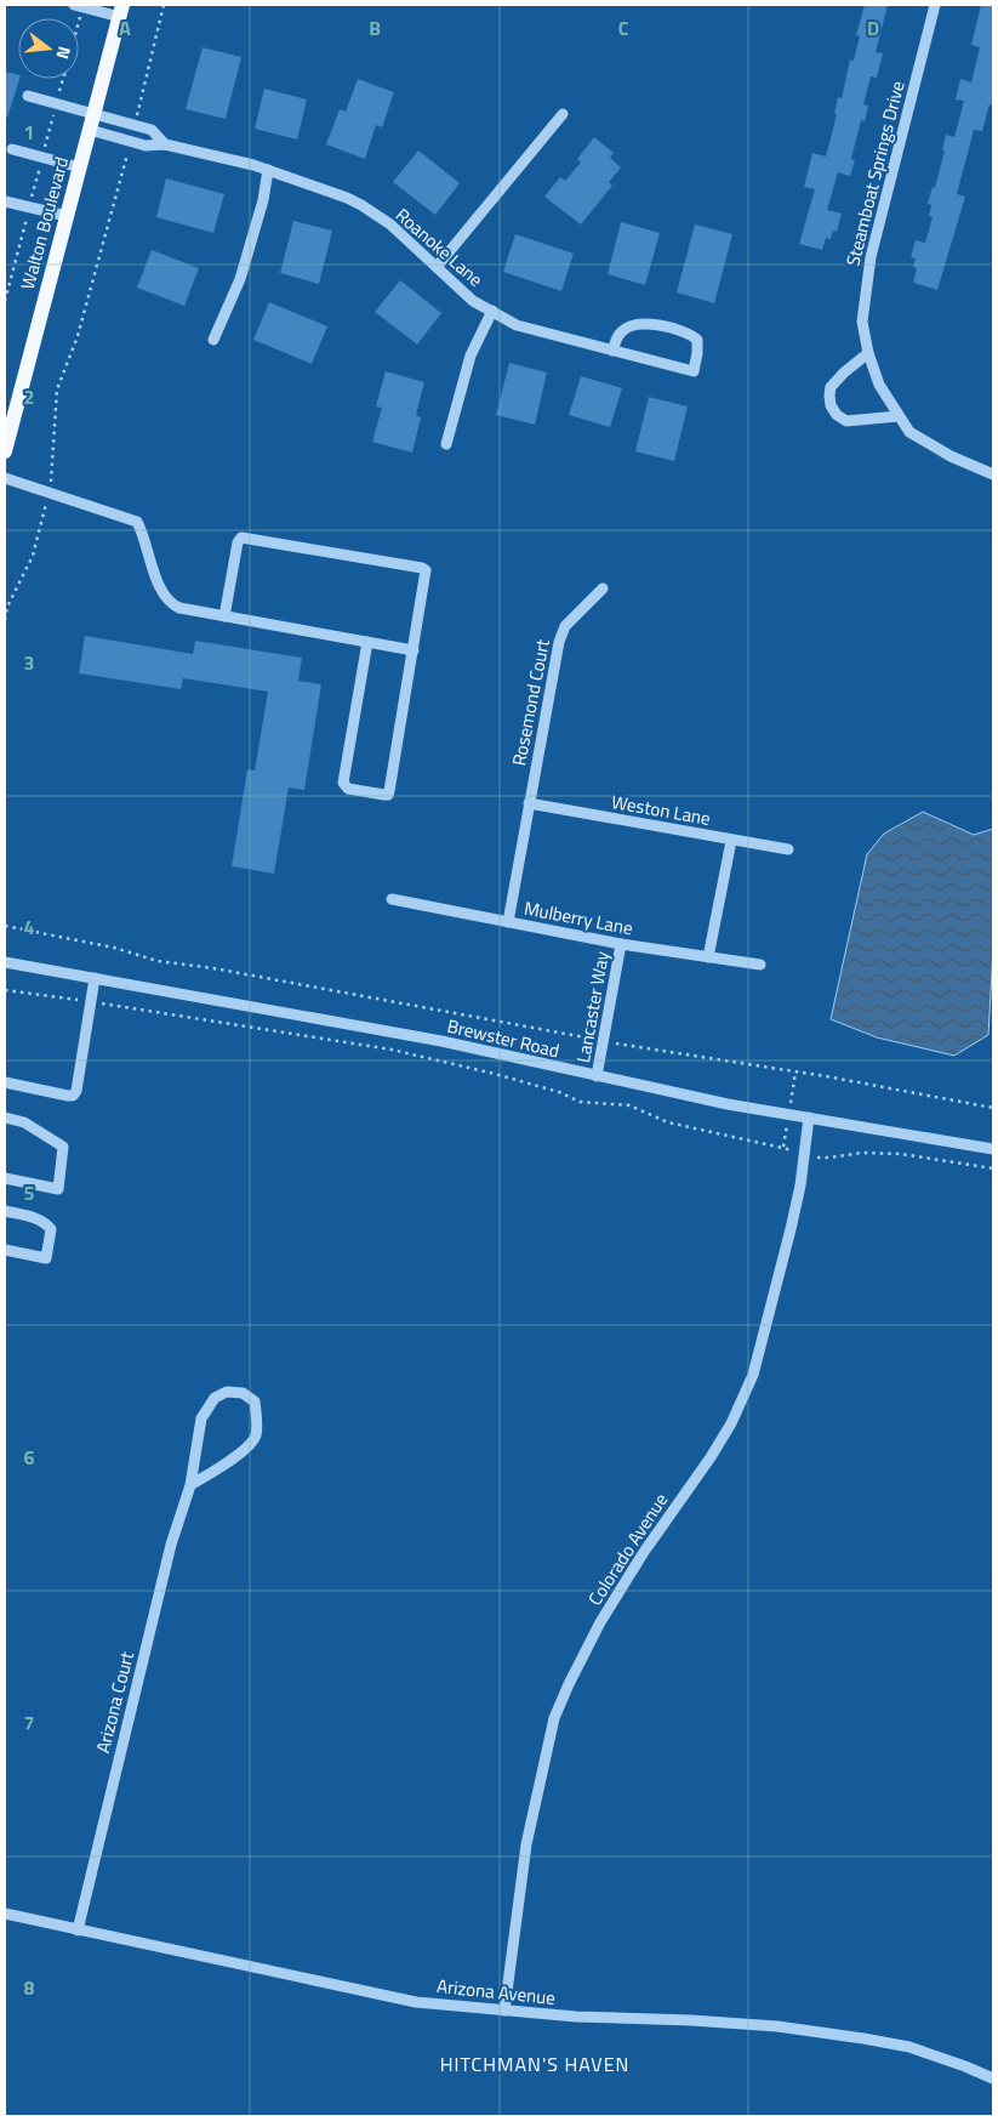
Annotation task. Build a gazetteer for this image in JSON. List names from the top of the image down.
{
  "streets": {
    "main road": ["Walton Boulevard"],
    "street": [
      "Steamboat Springs Drive",
      "Roanoke Lane",
      "Rosemond Court",
      "Weston Lane",
      "Mulberry Lane",
      "Lancaster Way",
      "Brewster Road",
      "Colorado Avenue",
      "Arizona Court",
      "Arizona Avenue"
    ]
  },
  "crossings": [
    ["Walton Boulevard", "Roanoke Lane"],
    ["Rosemond Court", "Weston Lane"],
    ["Rosemond Court", "Mulberry Lane"],
    ["Mulberry Lane", "Lancaster Way"],
    ["Lancaster Way", "Brewster Road"],
    ["Brewster Road", "Colorado Avenue"],
    ["Colorado Avenue", "Arizona Avenue"],
    ["Arizona Court", "Arizona Avenue"]
  ],
  "districts": ["HITCHMAN'S HAVEN"],
  "north": "right",
  "grid": {
    "columns": [
      "A",
      "B",
      "C",
      "D"
    ],
    "rows": [
      "1",
      "2",
      "3",
      "4",
      "5",
      "6",
      "7",
      "8"
    ]
  }
}
